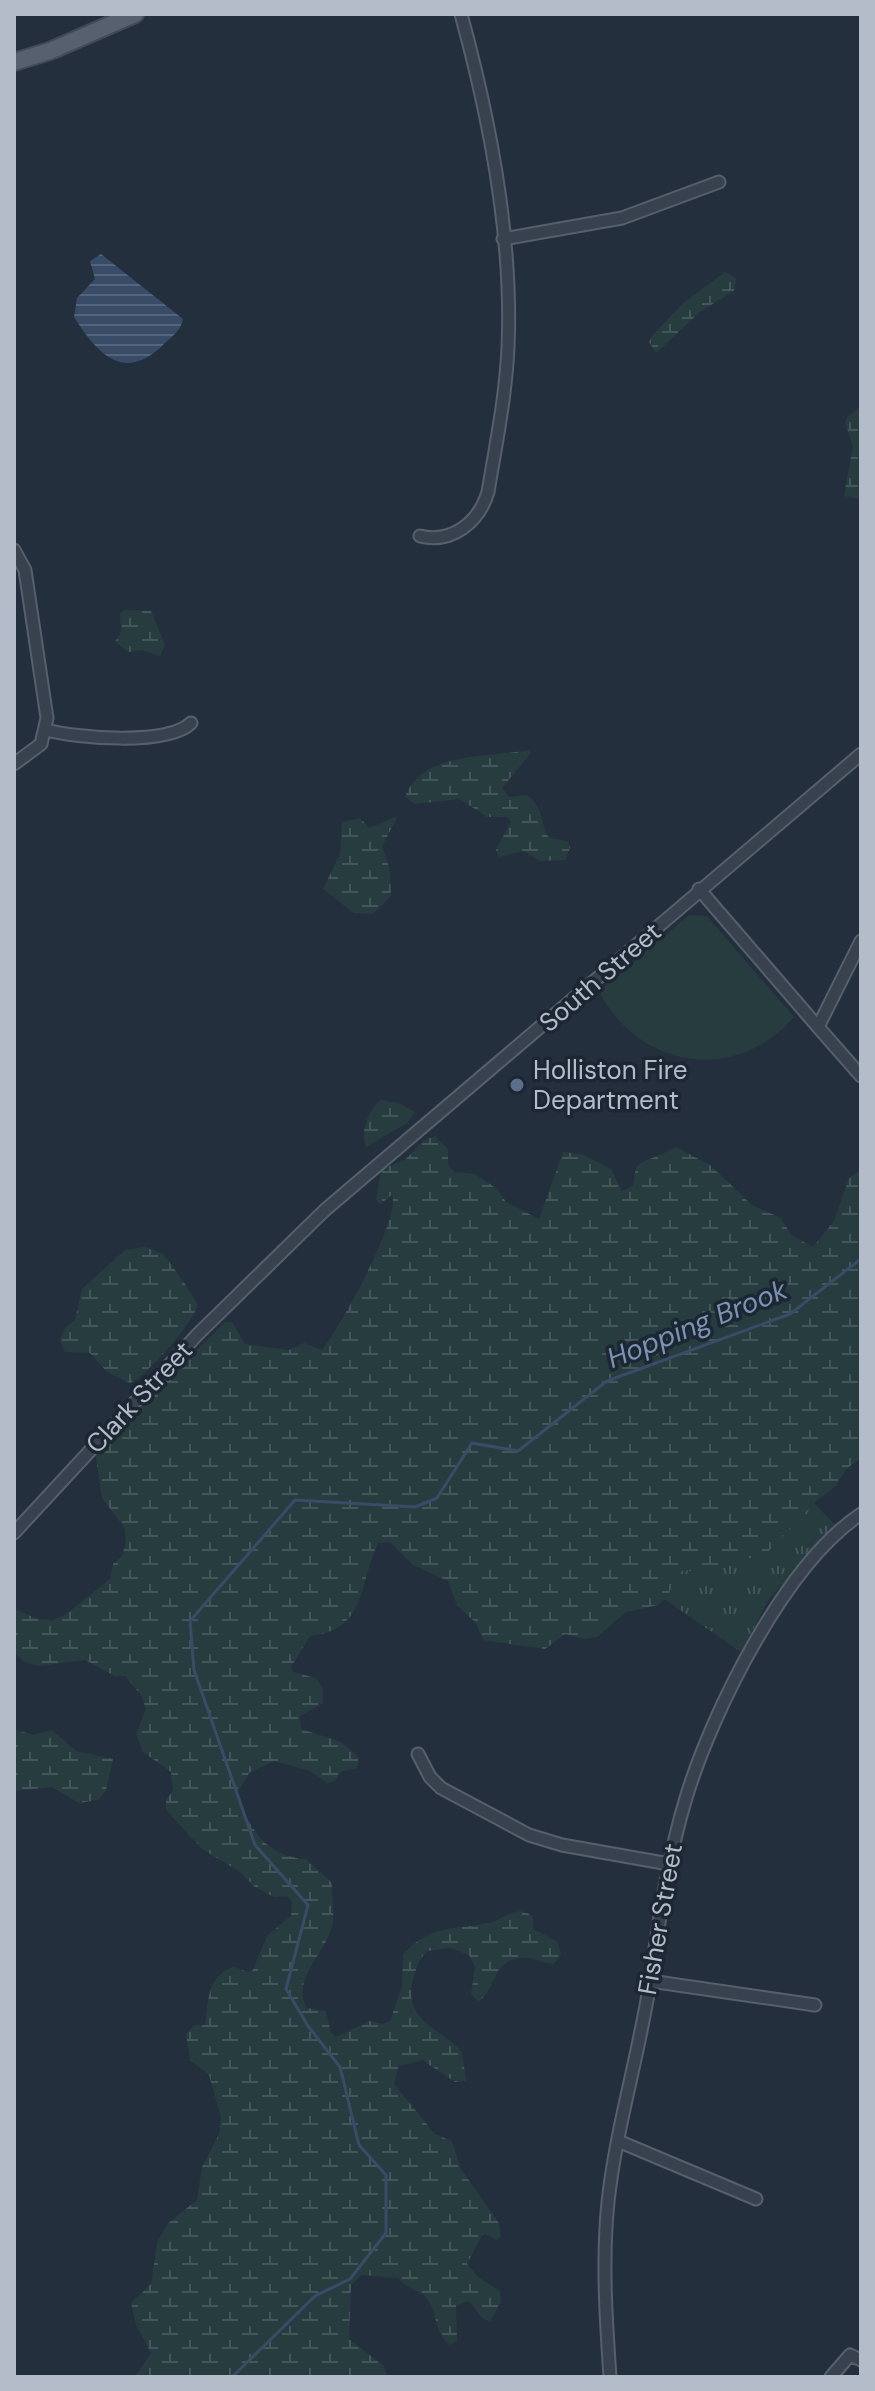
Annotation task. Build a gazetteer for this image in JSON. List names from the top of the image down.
{
  "streets": {
    "street": ["South Street", "Clark Street", "Fisher Street"]
  },
  "crossings": [
    ["South Street", "Clark Street"]
  ],
  "water": ["Hopping Brook"],
  "places": ["Holliston Fire Department"]
}
